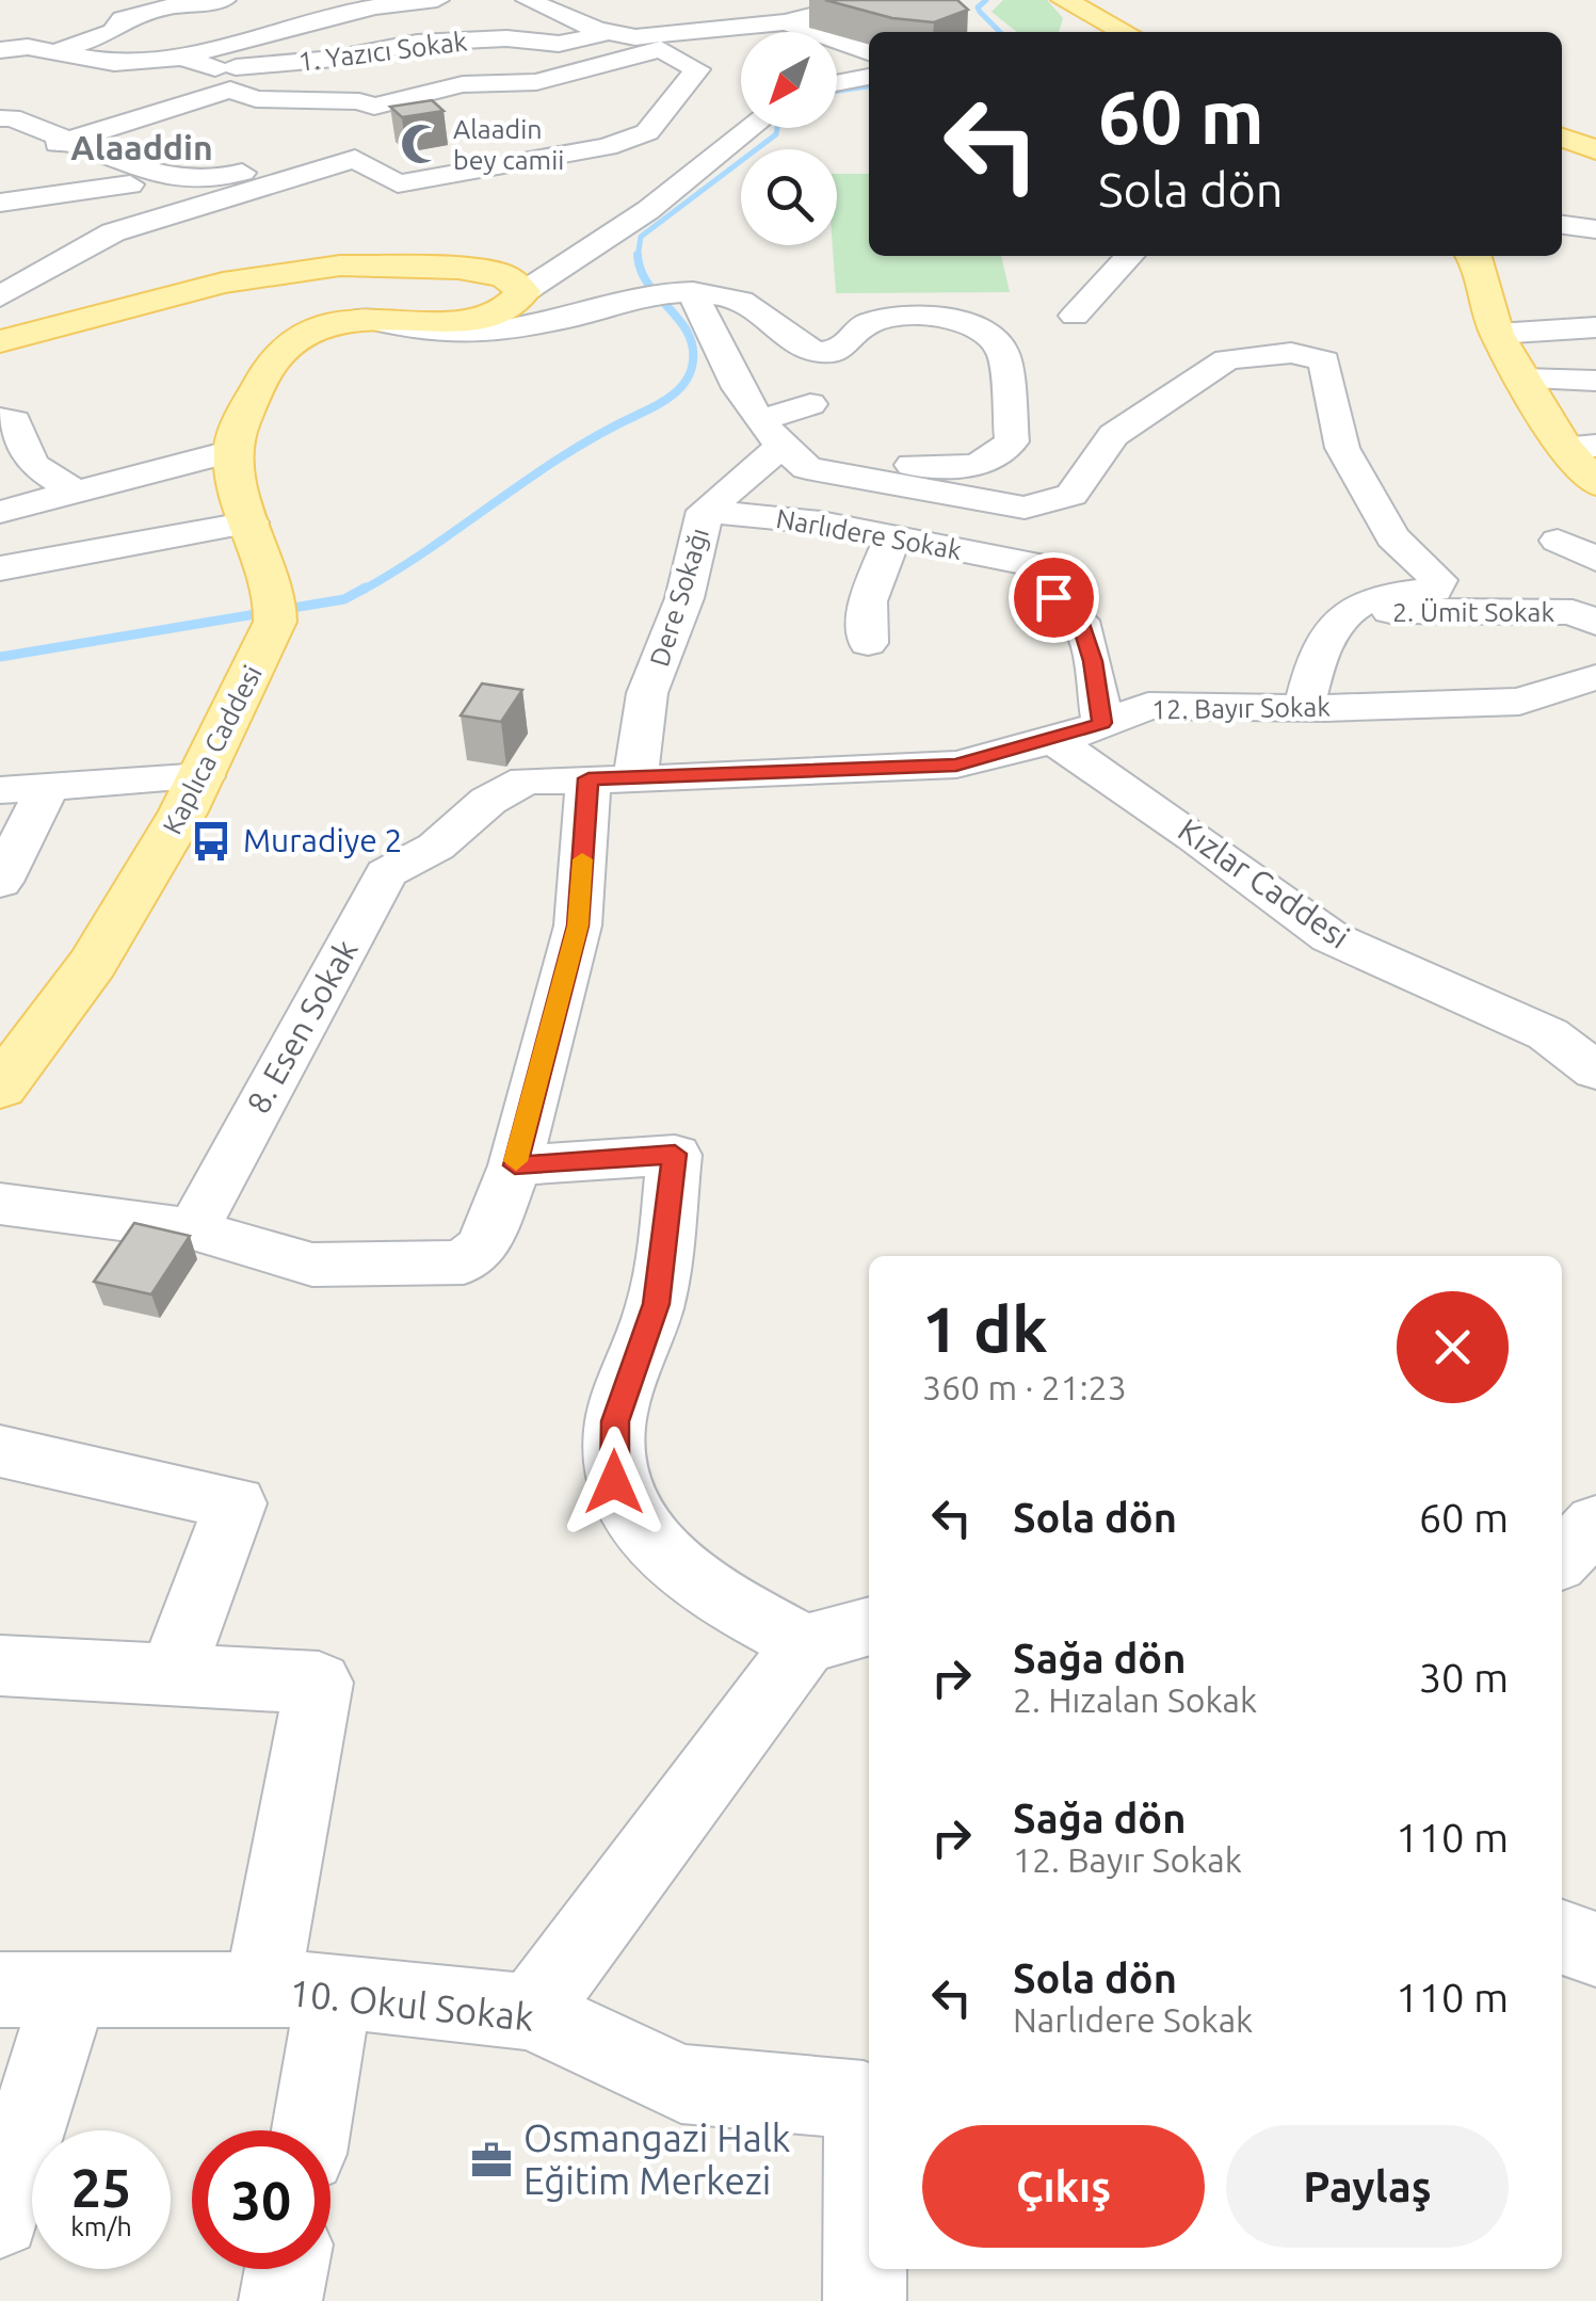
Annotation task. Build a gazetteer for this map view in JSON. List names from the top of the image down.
{
  "streets": {
    "main road": ["Kaplıca Caddesi"],
    "street": [
      "1. Yazıcı Sokak",
      "Narlıdere Sokak",
      "Dere Sokağı",
      "2. Ümit Sokak",
      "12. Bayır Sokak",
      "Kızlar Caddesi",
      "8. Esen Sokak",
      "10. Okul Sokak"
    ]
  },
  "crossings": [
    ["Narlıdere Sokak", "Dere Sokağı"],
    ["Narlıdere Sokak", "12. Bayır Sokak"],
    ["Dere Sokağı", "12. Bayır Sokak"],
    ["Dere Sokağı", "8. Esen Sokak"],
    ["12. Bayır Sokak", "Kızlar Caddesi"],
    ["12. Bayır Sokak", "8. Esen Sokak"]
  ],
  "districts": ["Alaaddin"],
  "places": {
    "mosque": ["Alaadin bey camii"],
    "bus stop": ["Muradiye 2"],
    "office": ["Osmangazi Halk Eğitim Merkezi"]
  },
  "north": "bottom left",
  "page": {
    "turn": ["60 m", "Sola dön"],
    "heading": ["1 dk", "360 m · 21:23"],
    "list": [
      {
        "name": "Sola dön",
        "value": "60 m"
      },
      {
        "name": "Sağa dön",
        "note": "2. Hızalan Sokak",
        "value": "30 m"
      },
      {
        "name": "Sağa dön",
        "note": "12. Bayır Sokak",
        "value": "110 m"
      },
      {
        "name": "Sola dön",
        "note": "Narlıdere Sokak",
        "value": "110 m"
      }
    ],
    "buttons": ["Çıkış", "Paylaş"],
    "speed": "25 km/h",
    "limit": "30"
  }
}
